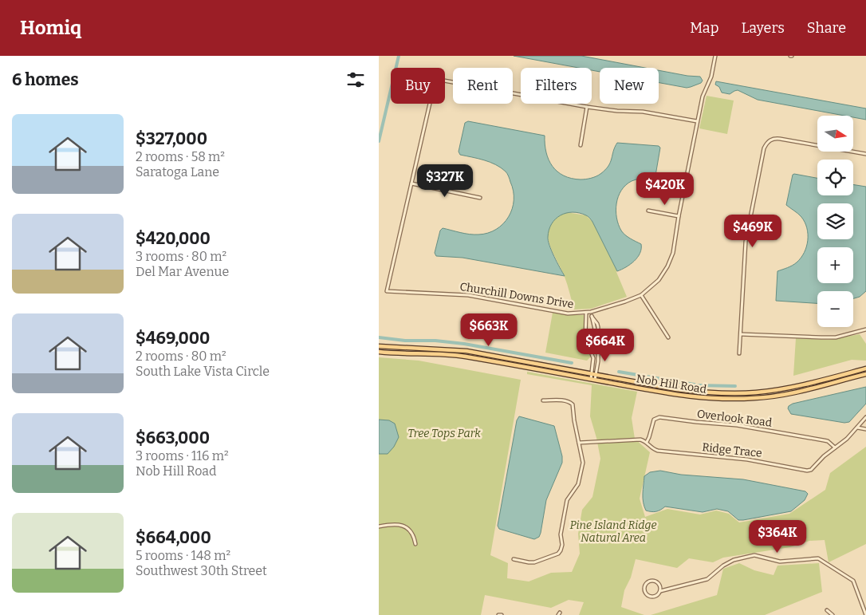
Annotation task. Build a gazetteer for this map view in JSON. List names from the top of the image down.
{
  "streets": {
    "main road": ["Nob Hill Road"],
    "street": ["Churchill Downs Drive", "Overlook Road", "Ridge Trace"]
  },
  "crossings": [
    ["Overlook Road", "Ridge Trace"]
  ],
  "parks": ["Tree Tops Park", "Pine Island Ridge Natural Area"],
  "north": "right",
  "page": {
    "header": "Homiq",
    "nav": ["Map", "Layers", "Share"],
    "heading": "6 homes",
    "chip": [
      "Buy",
      "Rent",
      "Filters",
      "New"
    ],
    "list": [
      {
        "name": "$327,000",
        "note": "2 rooms · 58 m² · Saratoga Lane"
      },
      {
        "name": "$420,000",
        "note": "3 rooms · 80 m² · Del Mar Avenue"
      },
      {
        "name": "$469,000",
        "note": "2 rooms · 80 m² · South Lake Vista Circle"
      },
      {
        "name": "$663,000",
        "note": "3 rooms · 116 m² · Nob Hill Road"
      },
      {
        "name": "$664,000",
        "note": "5 rooms · 148 m² · Southwest 30th Street"
      }
    ],
    "map_buttons": ["+", "−"],
    "price": [
      "$327K",
      "$420K",
      "$469K",
      "$663K",
      "$664K",
      "$364K"
    ]
  }
}
